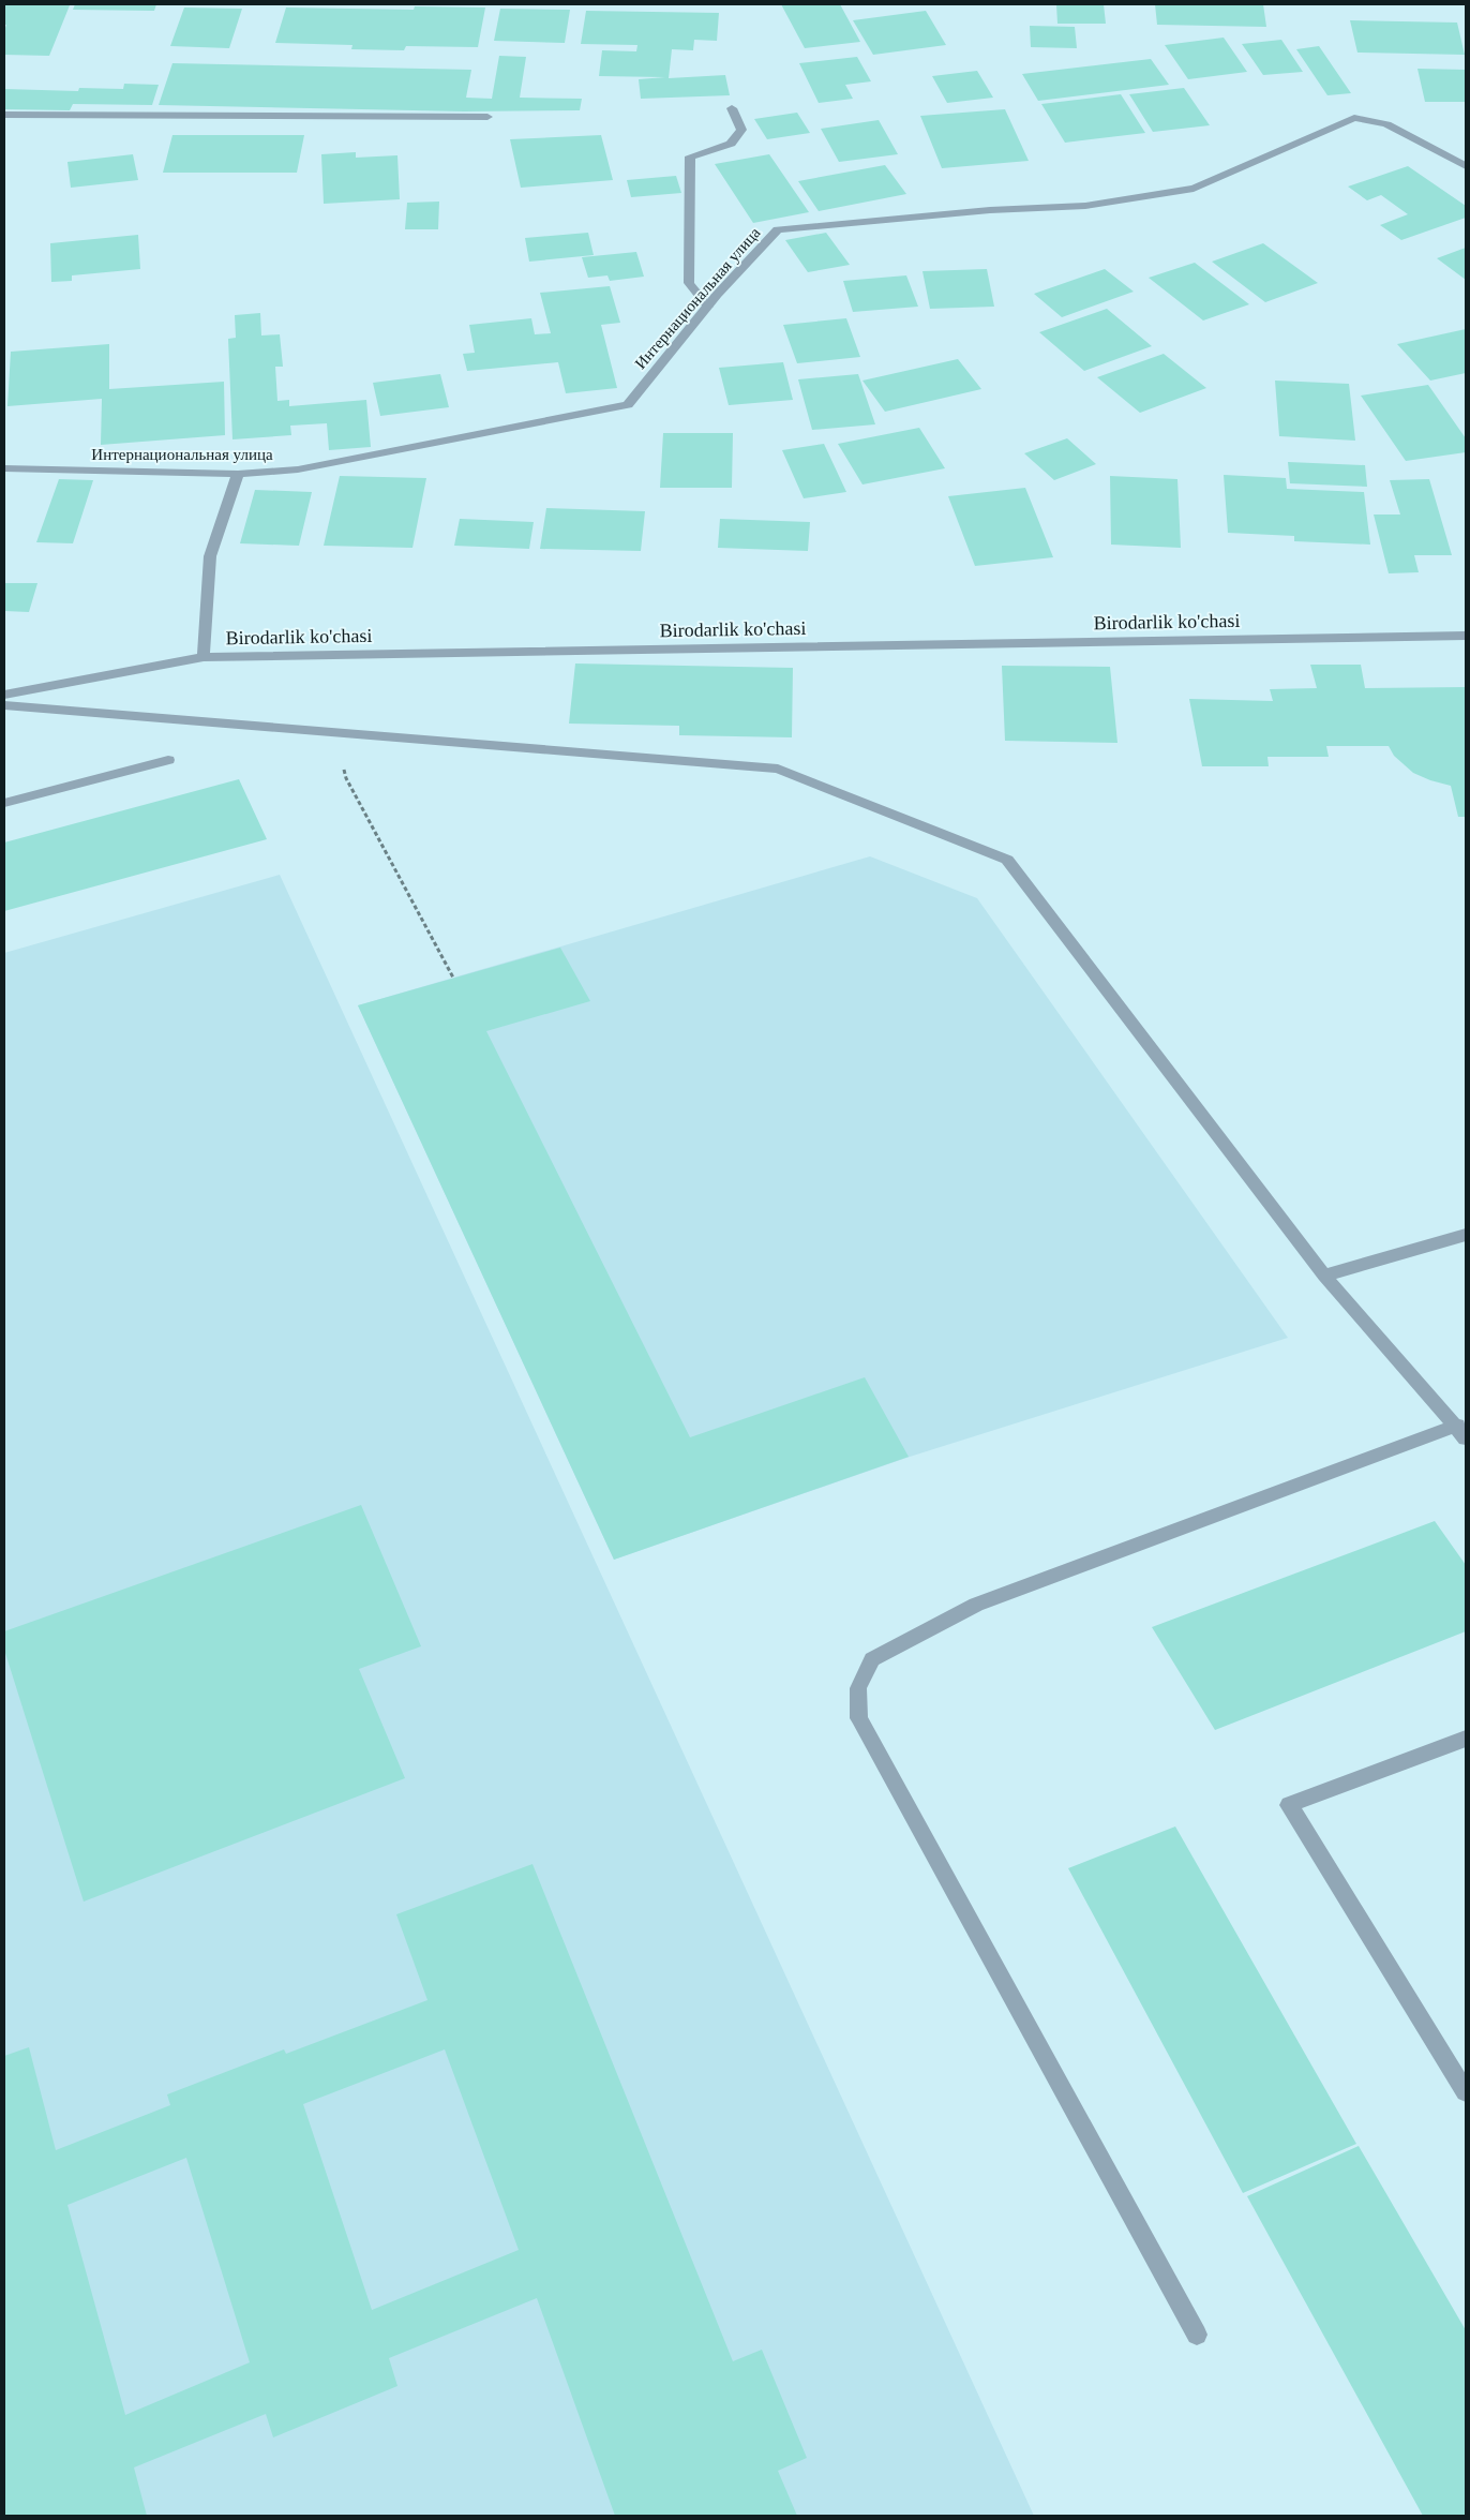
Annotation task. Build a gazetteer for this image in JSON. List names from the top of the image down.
{
  "streets": {
    "street": ["Интернациональная улица", "Birodarlik ko'chasi"]
  }
}
